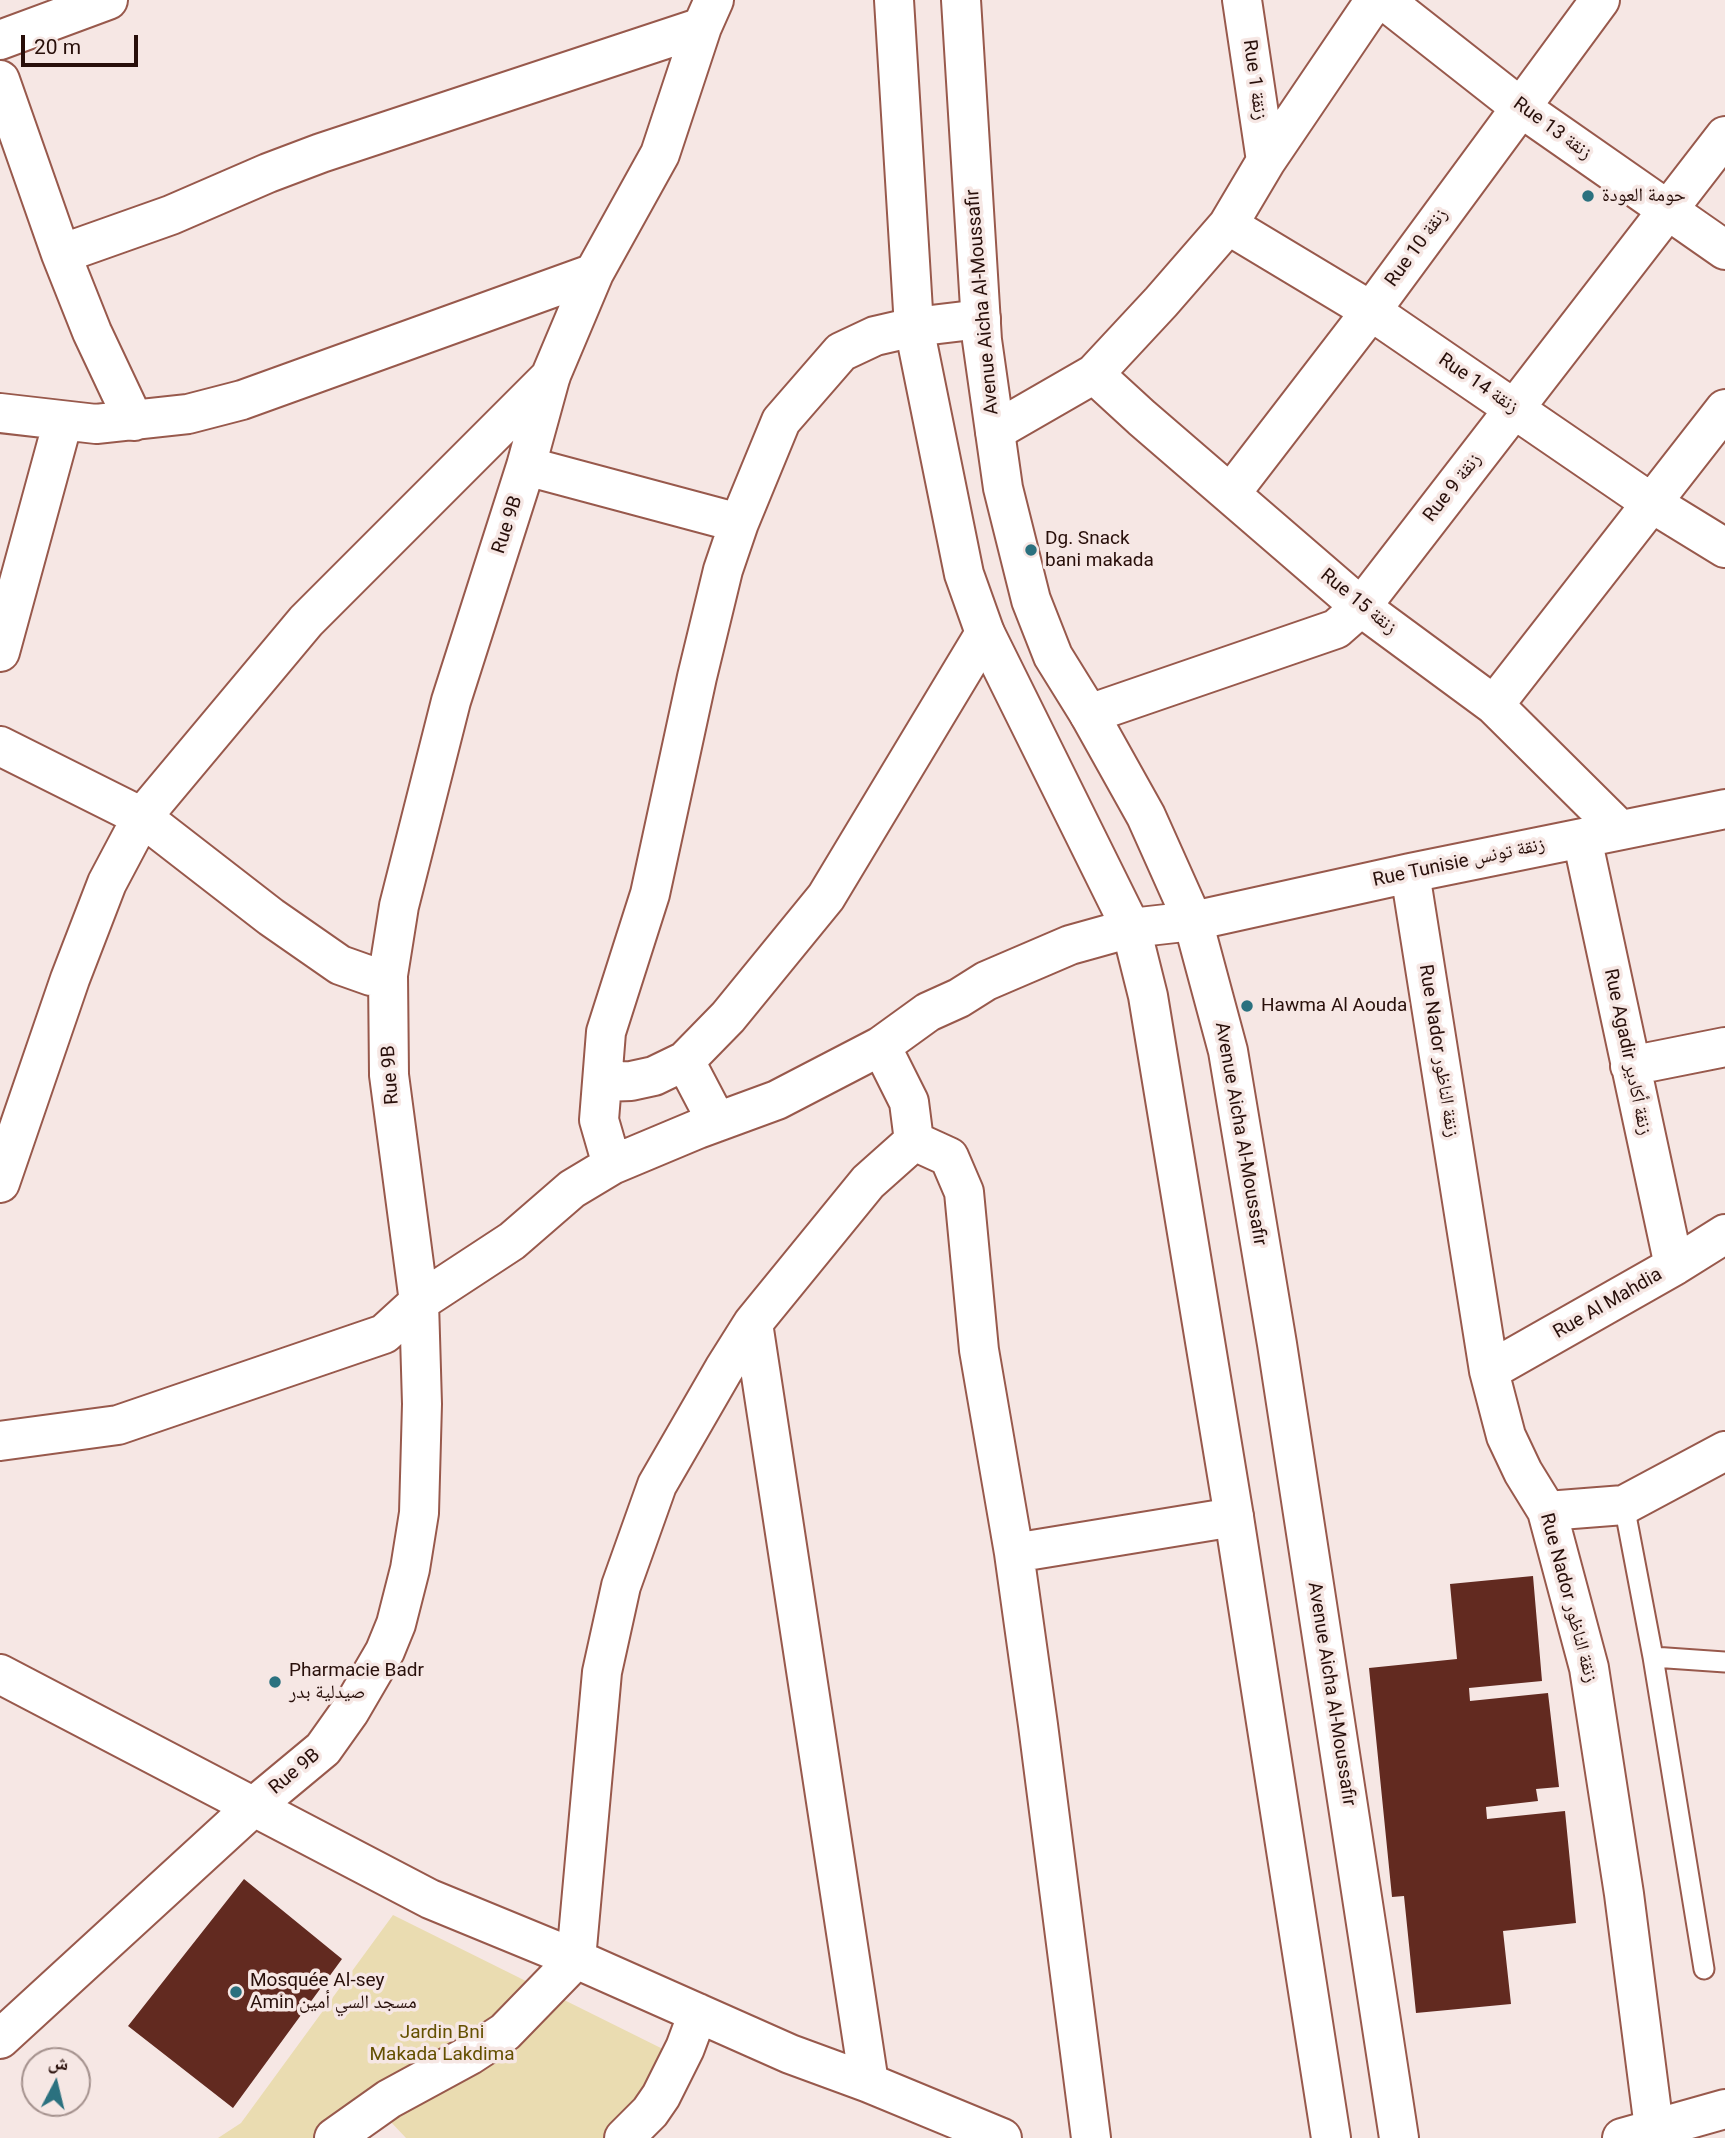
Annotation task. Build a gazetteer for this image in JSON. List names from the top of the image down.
{
  "streets": {
    "street": [
      "Rue 1 زنقة",
      "Rue 13 زنقة",
      "Rue 10 زنقة",
      "Avenue Aicha Al-Moussafir",
      "Rue 14 زنقة",
      "Rue 9 زنقة",
      "Rue 9B",
      "Rue 15 زنقة",
      "Rue Tunisie زنقة تونس",
      "Rue Nador زنقة الناظور",
      "Rue Agadir زنقة أكادير",
      "Rue Al Mahdia"
    ]
  },
  "crossings": [
    ["Rue 13 زنقة", "Rue 10 زنقة"],
    ["Rue 13 زنقة", "Rue 9 زنقة"],
    ["Rue 10 زنقة", "Rue 14 زنقة"],
    ["Rue 10 زنقة", "Rue 15 زنقة"],
    ["Avenue Aicha Al-Moussafir", "Rue 9 زنقة"],
    ["Avenue Aicha Al-Moussafir", "Rue Tunisie زنقة تونس"],
    ["Rue 14 زنقة", "Rue 9 زنقة"],
    ["Rue 9 زنقة", "Rue 15 زنقة"],
    ["Rue 9B", "Rue Tunisie زنقة تونس"],
    ["Rue 15 زنقة", "Rue Tunisie زنقة تونس"],
    ["Rue Tunisie زنقة تونس", "Rue Nador زنقة الناظور"],
    ["Rue Tunisie زنقة تونس", "Rue Agadir زنقة أكادير"],
    ["Rue Nador زنقة الناظور", "Rue Al Mahdia"],
    ["Rue Agadir زنقة أكادير", "Rue Al Mahdia"]
  ],
  "parks": ["Jardin Bni Makada Lakdima"],
  "places": [
    "حومة العودة",
    "Dg. Snack bani makada",
    "Hawma Al Aouda",
    "Pharmacie Badr صيدلية بدر",
    "Mosquée Al-sey Amin مسجد السي أمين"
  ],
  "scale_bar": "20 m",
  "north": "top"
}
